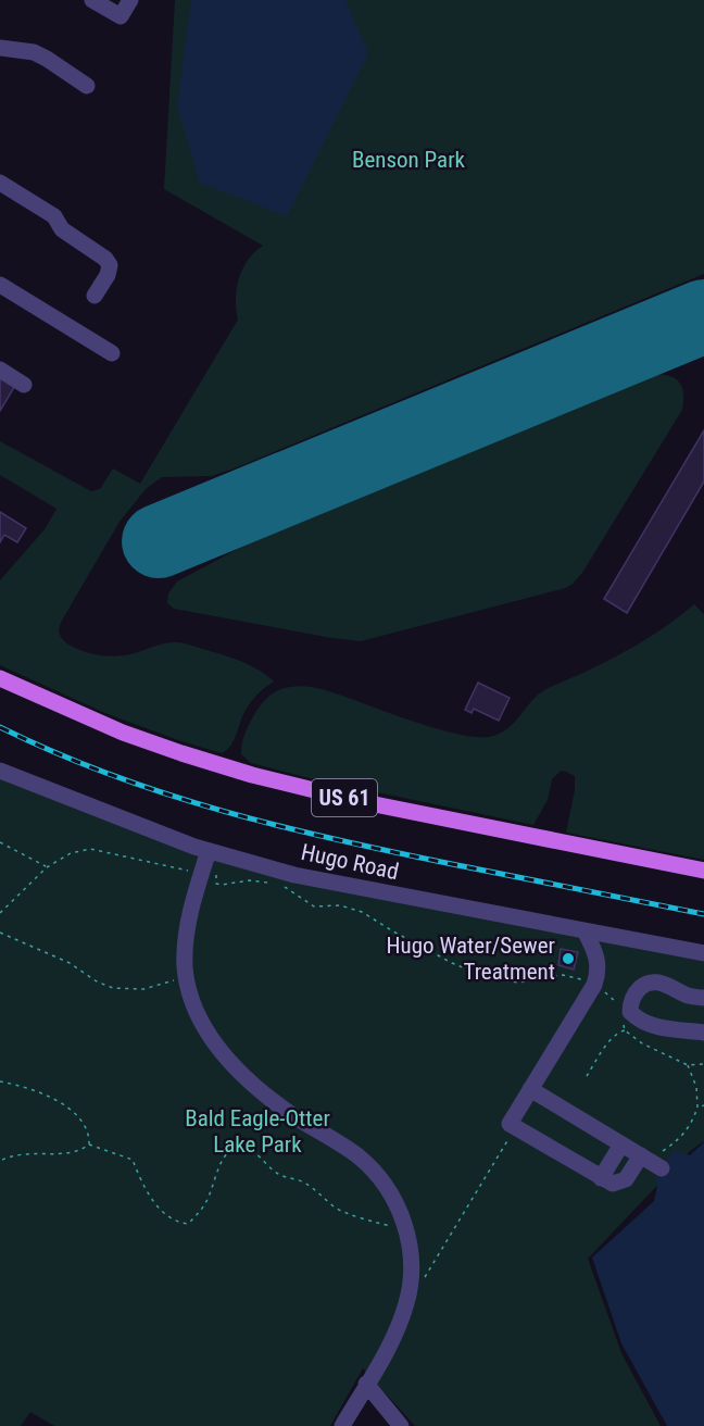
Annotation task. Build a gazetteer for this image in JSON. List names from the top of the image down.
{
  "streets": {
    "main road": ["US 61"],
    "street": ["Hugo Road"]
  },
  "parks": ["Benson Park", "Bald Eagle-Otter Lake Park"],
  "places": ["Hugo Water/Sewer Treatment"]
}
